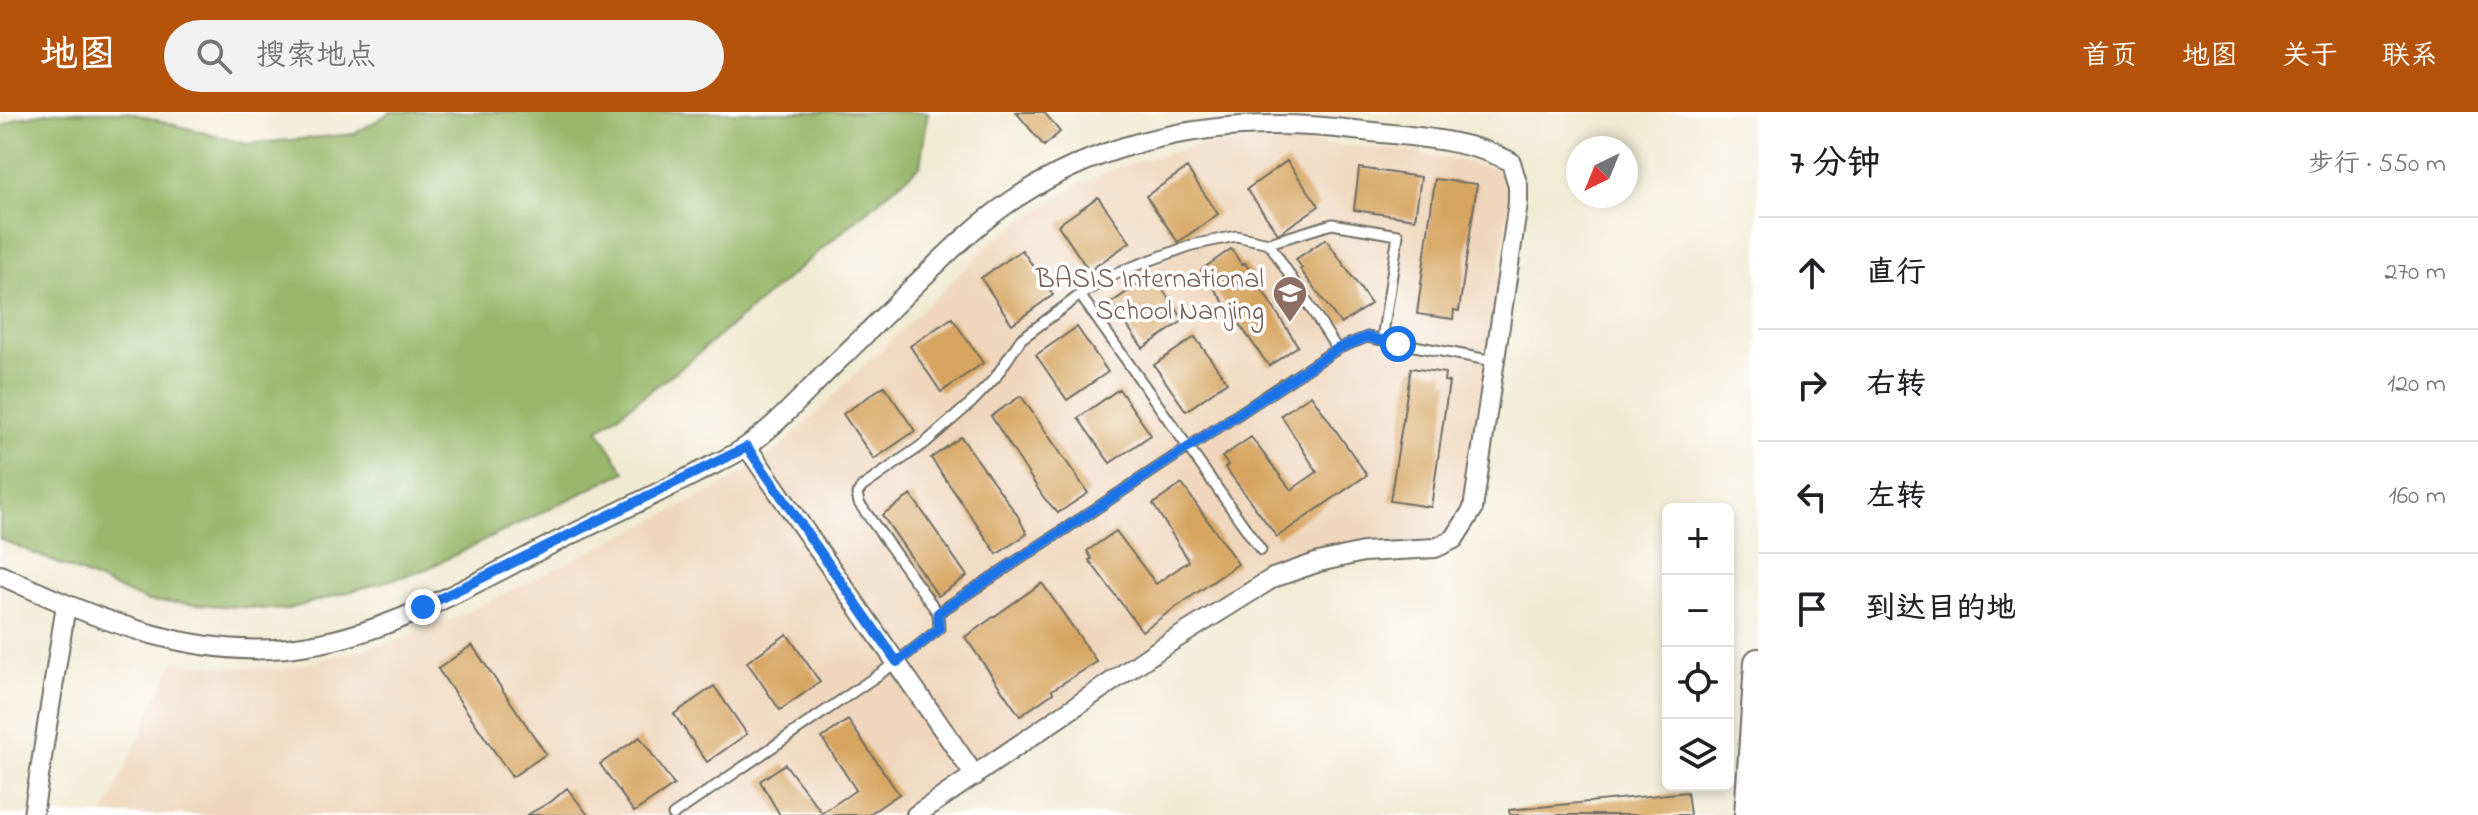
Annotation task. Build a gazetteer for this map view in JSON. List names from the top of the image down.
{
  "places": {
    "school or university": ["BASIS International School Nanjing"]
  },
  "north": "bottom left",
  "page": {
    "header": "地图",
    "search": "搜索地点",
    "nav": [
      "首页",
      "地图",
      "关于",
      "联系"
    ],
    "heading": ["7 分钟", "步行 · 550 m"],
    "list": [
      ["直行", "270 m"],
      ["右转", "120 m"],
      ["左转", "160 m"],
      "到达目的地"
    ],
    "map_buttons": ["+", "−"]
  }
}
